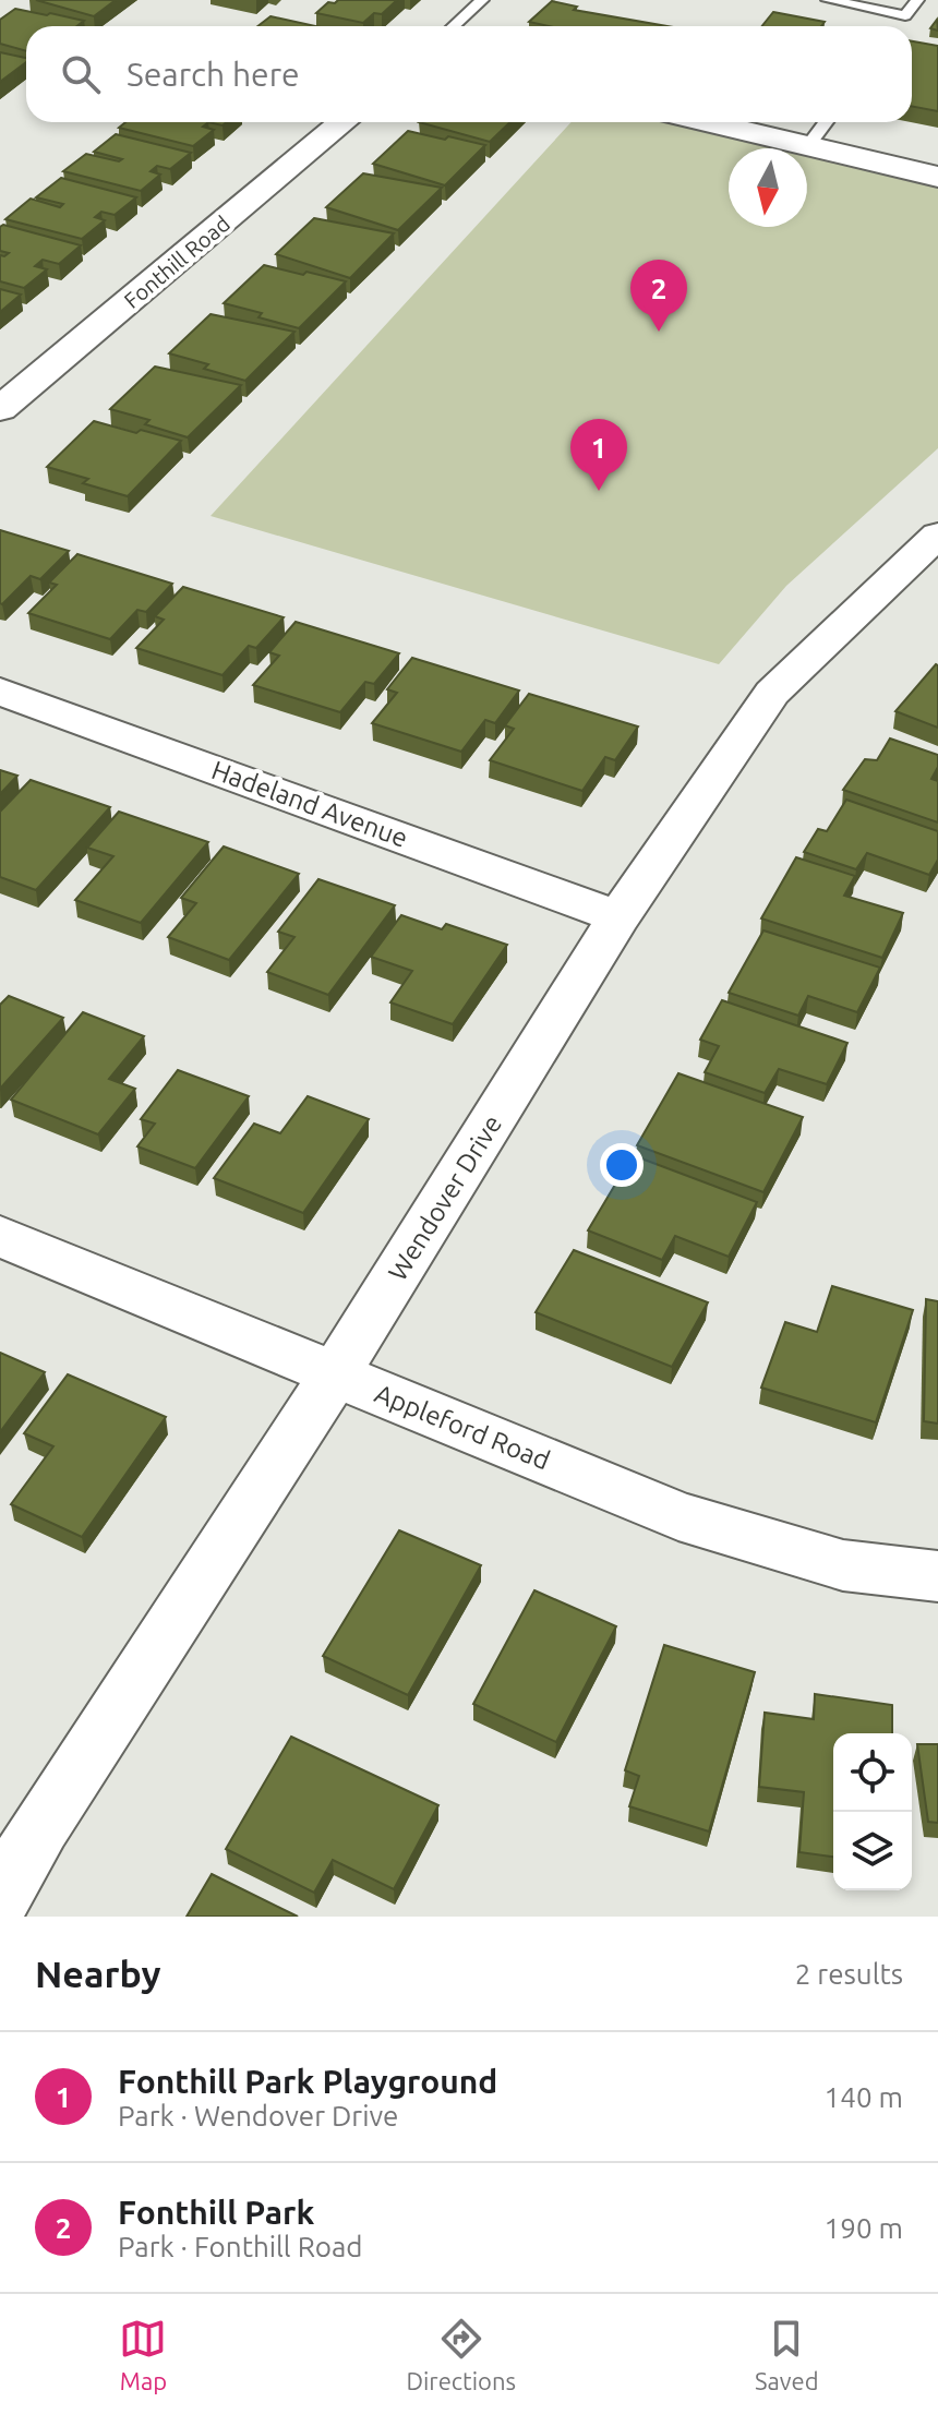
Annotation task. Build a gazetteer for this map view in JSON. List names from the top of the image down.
{
  "streets": {
    "street": [
      "Fonthill Road",
      "Hadeland Avenue",
      "Wendover Drive",
      "Appleford Road"
    ]
  },
  "crossings": [
    ["Hadeland Avenue", "Wendover Drive"],
    ["Wendover Drive", "Appleford Road"]
  ],
  "north": "bottom",
  "page": {
    "search": "Search here",
    "pins": ["2", "1"],
    "heading": ["Nearby", "2 results"],
    "list": [
      {
        "mark": "1",
        "name": "Fonthill Park Playground",
        "note": "Park · Wendover Drive",
        "value": "140 m"
      },
      {
        "mark": "2",
        "name": "Fonthill Park",
        "note": "Park · Fonthill Road",
        "value": "190 m"
      }
    ],
    "nav": ["Map", "Directions", "Saved"]
  }
}
